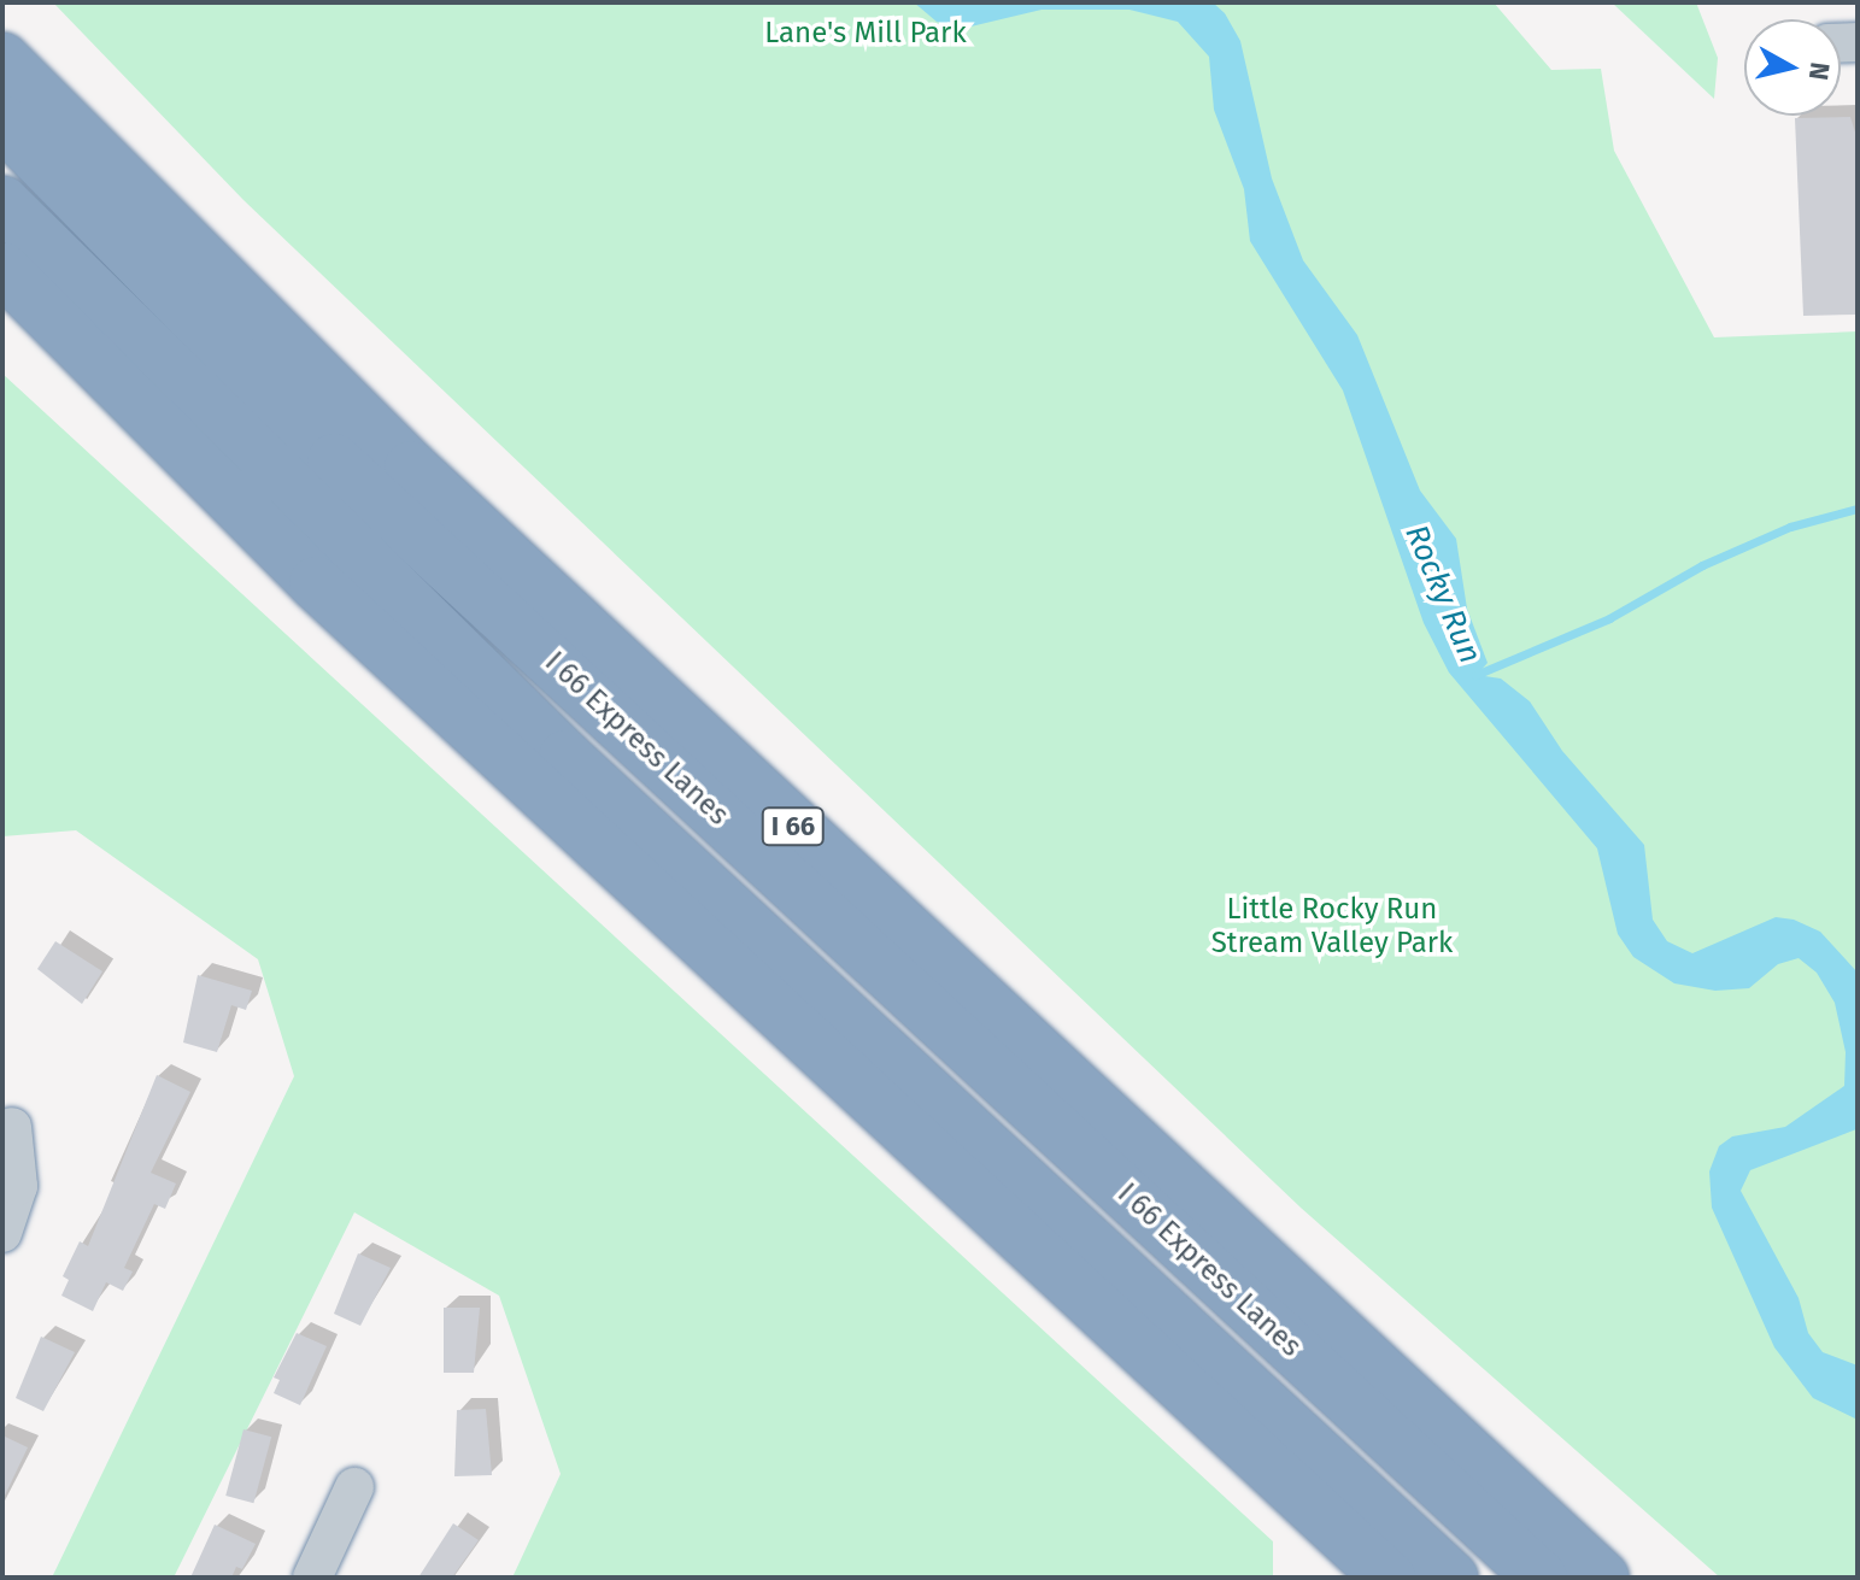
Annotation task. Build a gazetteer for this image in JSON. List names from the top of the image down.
{
  "streets": {
    "highway": ["I 66 Express Lanes", "I 66"]
  },
  "water": ["Rocky Run"],
  "parks": ["Lane's Mill Park", "Little Rocky Run Stream Valley Park"],
  "north": "right"
}
